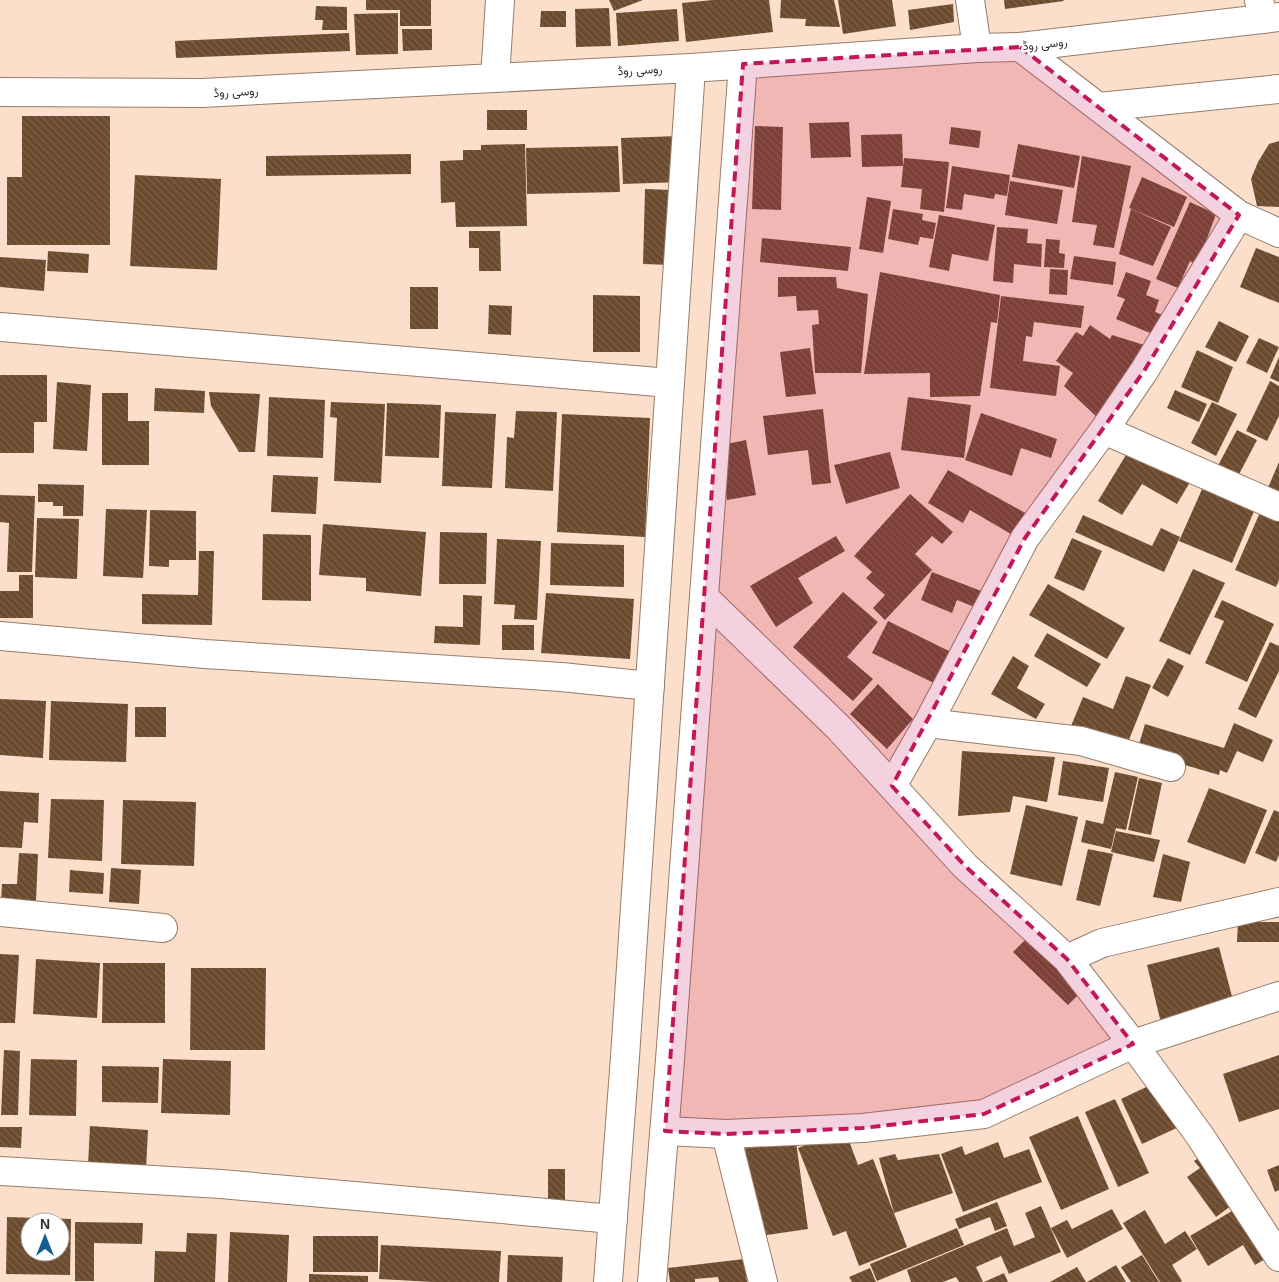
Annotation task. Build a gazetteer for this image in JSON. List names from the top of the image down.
{
  "streets": {
    "street": ["روسی روڈ"]
  },
  "north": "top"
}
